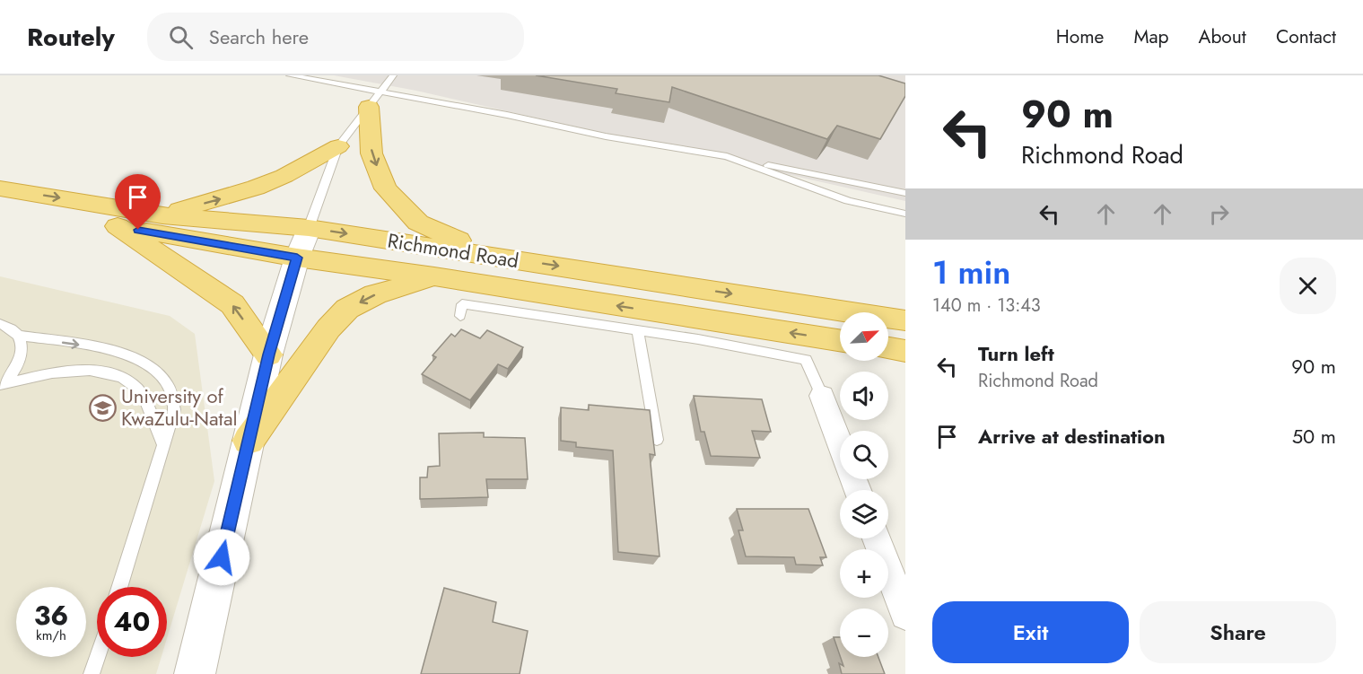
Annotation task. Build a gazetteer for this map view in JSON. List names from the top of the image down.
{
  "streets": {
    "highway": ["Richmond Road"]
  },
  "places": {
    "school or university": ["University of KwaZulu-Natal"]
  },
  "north": "top right",
  "page": {
    "header": "Routely",
    "search": "Search here",
    "nav": [
      "Home",
      "Map",
      "About",
      "Contact"
    ],
    "turn": ["90 m", "Richmond Road"],
    "heading": ["1 min", "140 m · 13:43"],
    "map_buttons": ["+", "−"],
    "list": [
      {
        "name": "Turn left",
        "note": "Richmond Road",
        "value": "90 m"
      },
      {
        "name": "Arrive at destination",
        "value": "50 m"
      }
    ],
    "speed": "36 km/h",
    "limit": "40",
    "buttons": ["Exit", "Share"]
  }
}
